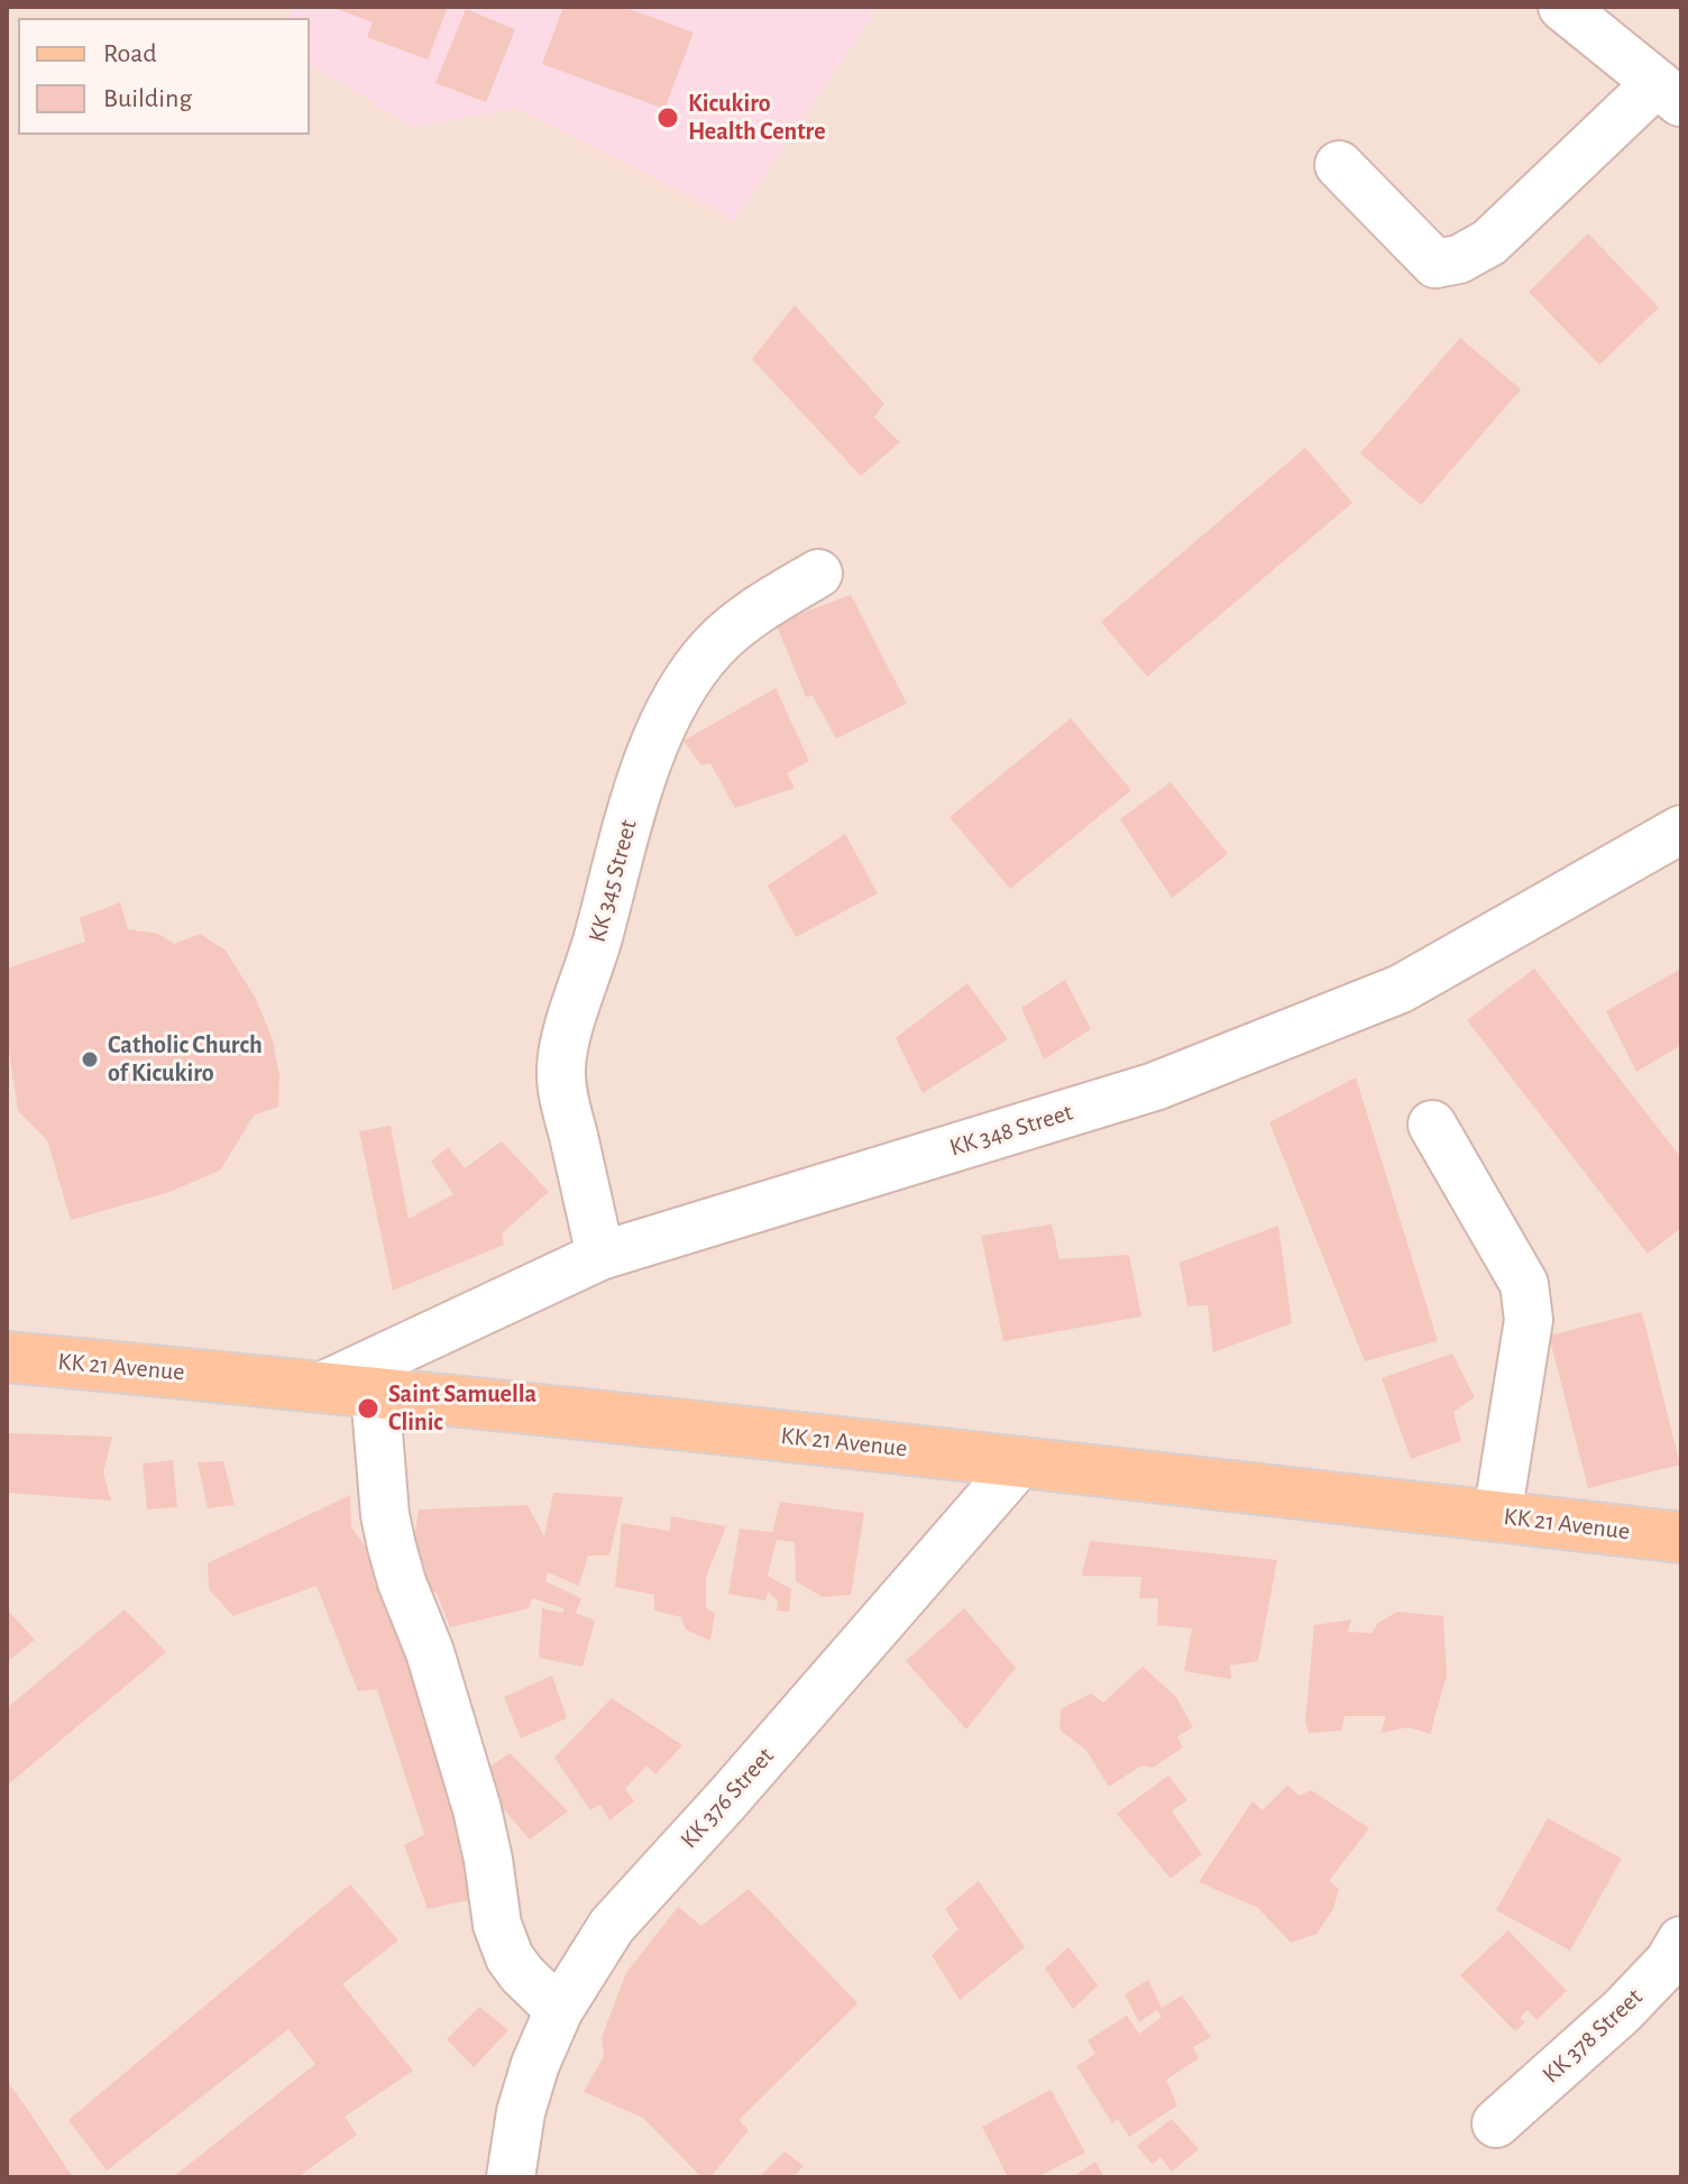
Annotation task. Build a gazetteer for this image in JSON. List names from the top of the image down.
{
  "streets": {
    "main road": ["KK 21 Avenue"],
    "street": [
      "KK 345 Street",
      "KK 348 Street",
      "KK 376 Street",
      "KK 378 Street"
    ]
  },
  "crossings": [
    ["KK 345 Street", "KK 348 Street"],
    ["KK 348 Street", "KK 21 Avenue"],
    ["KK 21 Avenue", "KK 376 Street"]
  ],
  "places": ["Kicukiro Health Centre", "Catholic Church of Kicukiro", "Saint Samuella Clinic"],
  "legend": ["Road", "Building"]
}
